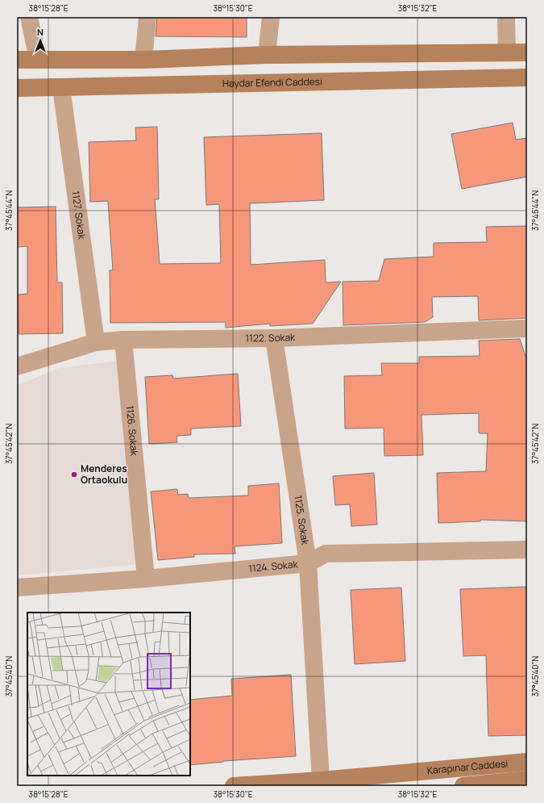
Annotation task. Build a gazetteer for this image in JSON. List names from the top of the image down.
{
  "streets": {
    "main road": ["Haydar Efendi Caddesi", "Karapınar Caddesi"],
    "street": [
      "1127. Sokak",
      "1122. Sokak",
      "1126. Sokak",
      "1125. Sokak",
      "1124. Sokak"
    ]
  },
  "crossings": [
    ["Haydar Efendi Caddesi", "1127. Sokak"],
    ["1127. Sokak", "1122. Sokak"],
    ["1122. Sokak", "1126. Sokak"],
    ["1122. Sokak", "1125. Sokak"],
    ["1126. Sokak", "1124. Sokak"],
    ["1125. Sokak", "1124. Sokak"],
    ["1125. Sokak", "Karapınar Caddesi"]
  ],
  "places": ["Menderes Ortaokulu"],
  "north": "top",
  "coordinates": [
    "38°15'28\"E",
    "38°15'30\"E",
    "38°15'32\"E",
    "37°45'44\"N",
    "37°45'42\"N",
    "37°45'40\"N"
  ]
}
